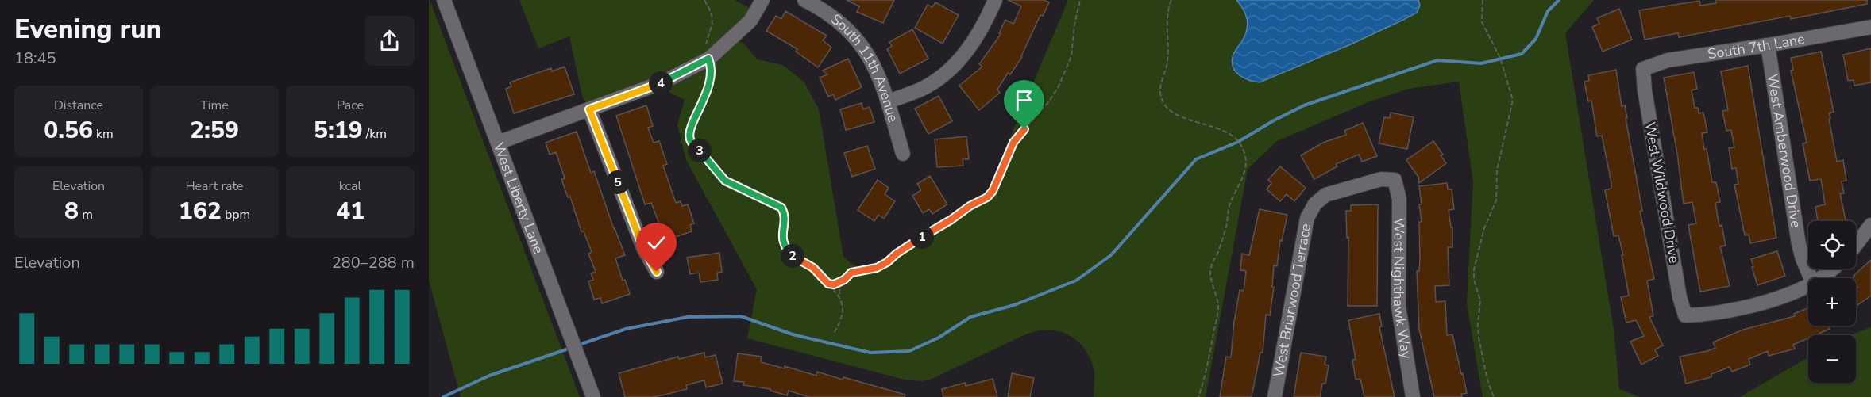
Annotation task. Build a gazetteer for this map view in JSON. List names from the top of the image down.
{
  "streets": {
    "street": [
      "South 7th Lane",
      "South 11th Avenue",
      "West Amberwood Drive",
      "West Wildwood Drive",
      "West Liberty Lane",
      "West Nighthawk Way",
      "West Briarwood Terrace"
    ]
  },
  "crossings": [
    ["South 7th Lane", "West Amberwood Drive"],
    ["South 7th Lane", "West Wildwood Drive"],
    ["West Nighthawk Way", "West Briarwood Terrace"]
  ],
  "page": {
    "heading": ["Evening run", "18:45"],
    "pins": [
      "4",
      "3",
      "5",
      "1",
      "2"
    ],
    "stats": [
      ["Distance", "0.56 km"],
      ["Time", "2:59"],
      ["Pace", "5:19 /km"],
      ["Elevation", "8 m"],
      ["Heart rate", "162 bpm"],
      ["kcal", "41"]
    ],
    "map_buttons": ["+", "−"],
    "chart": ["Elevation", "280–288 m"]
  }
}
